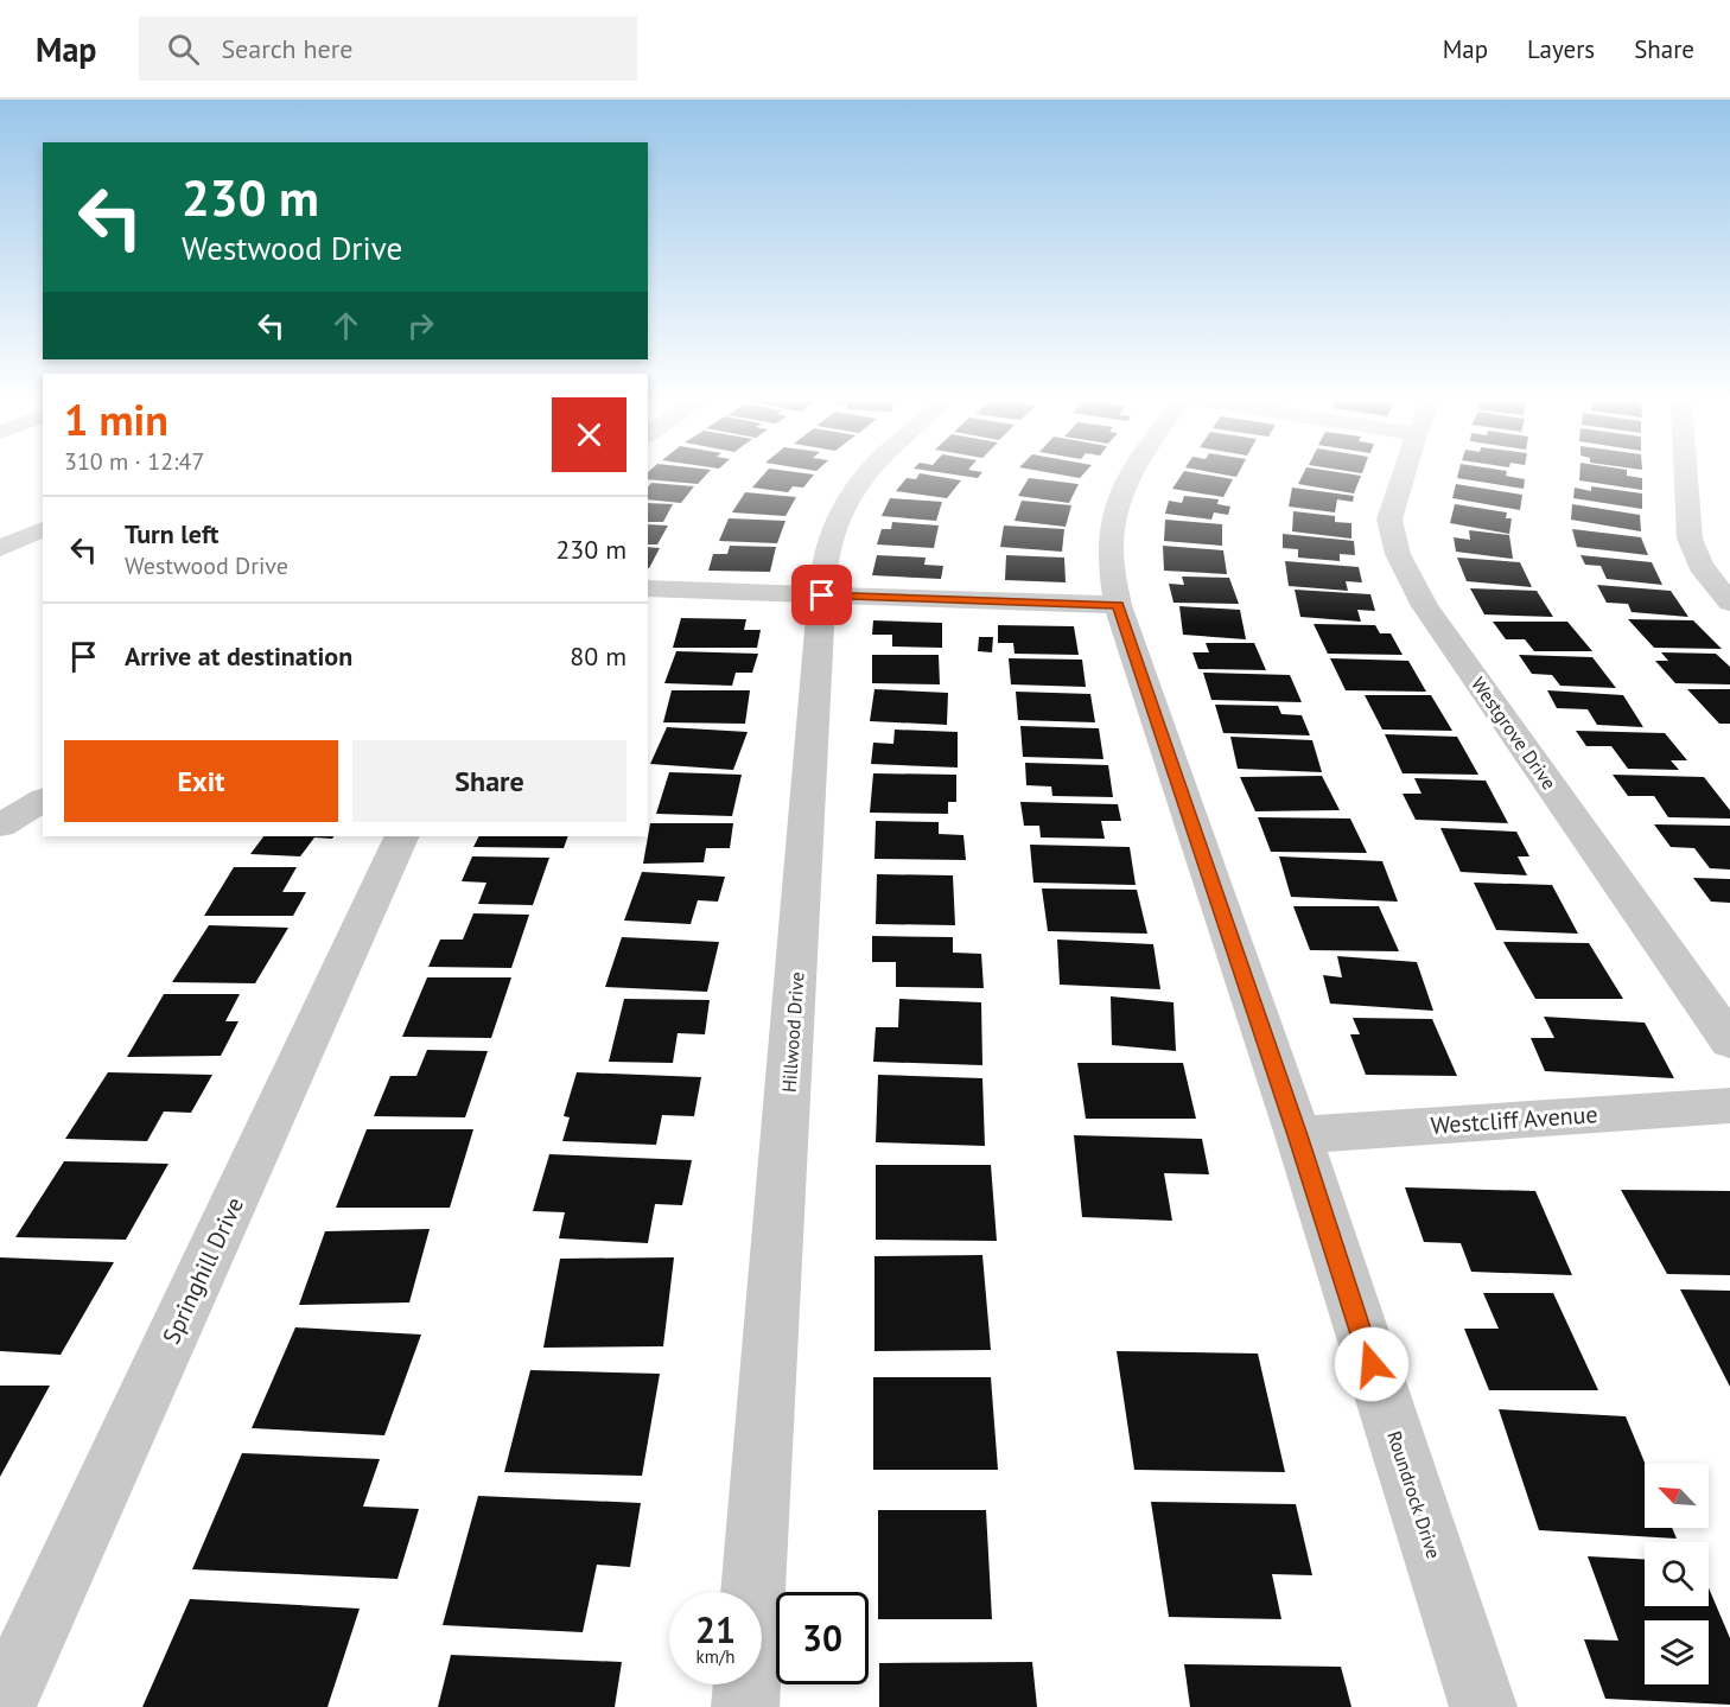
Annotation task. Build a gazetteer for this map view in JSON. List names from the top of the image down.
{
  "streets": {
    "street": [
      "Westgrove Drive",
      "Hillwood Drive",
      "Westcliff Avenue",
      "Springhill Drive",
      "Roundrock Drive"
    ]
  },
  "crossings": [
    ["Westcliff Avenue", "Roundrock Drive"]
  ],
  "north": "top left",
  "page": {
    "header": "Map",
    "search": "Search here",
    "nav": ["Map", "Layers", "Share"],
    "turn": ["230 m", "Westwood Drive"],
    "heading": ["1 min", "310 m · 12:47"],
    "list": [
      {
        "name": "Turn left",
        "note": "Westwood Drive",
        "value": "230 m"
      },
      {
        "name": "Arrive at destination",
        "value": "80 m"
      }
    ],
    "buttons": ["Exit", "Share"],
    "speed": "21 km/h",
    "limit": "30"
  }
}
